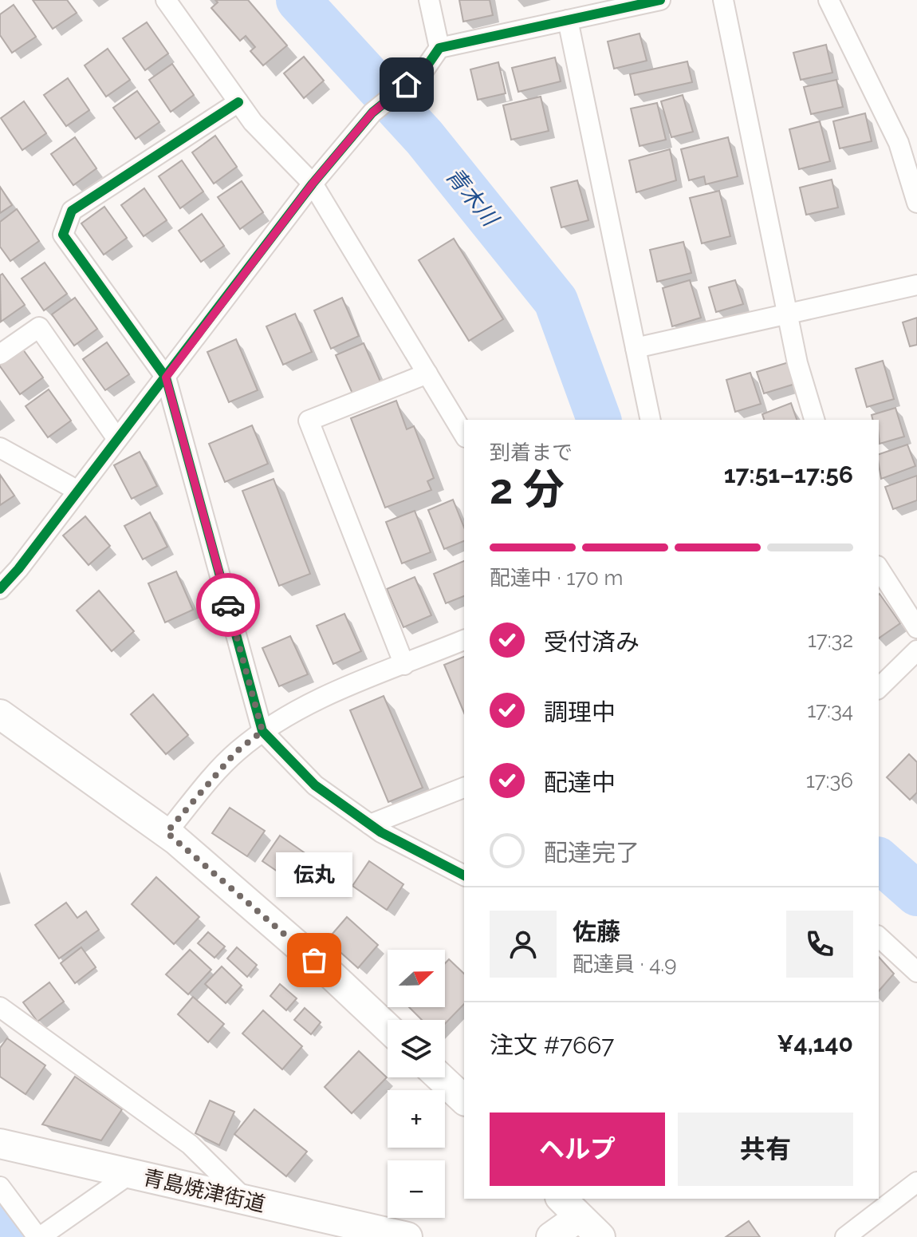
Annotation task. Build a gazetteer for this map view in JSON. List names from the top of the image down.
{
  "streets": {
    "street": ["青島焼津街道"]
  },
  "water": ["青木川"],
  "places": ["伝丸"],
  "north": "right",
  "page": {
    "heading": ["2 分", "到着まで", "17:51–17:56"],
    "panel": [
      "佐藤",
      "配達員 · 4.9",
      "注文 #7667",
      "¥4,140"
    ],
    "bar": "配達中 · 170 m",
    "list": [
      ["受付済み", "17:32"],
      ["調理中", "17:34"],
      ["配達中", "17:36"],
      "配達完了"
    ],
    "bubble": "伝丸",
    "map_buttons": ["+", "−"],
    "buttons": ["ヘルプ", "共有"]
  }
}
